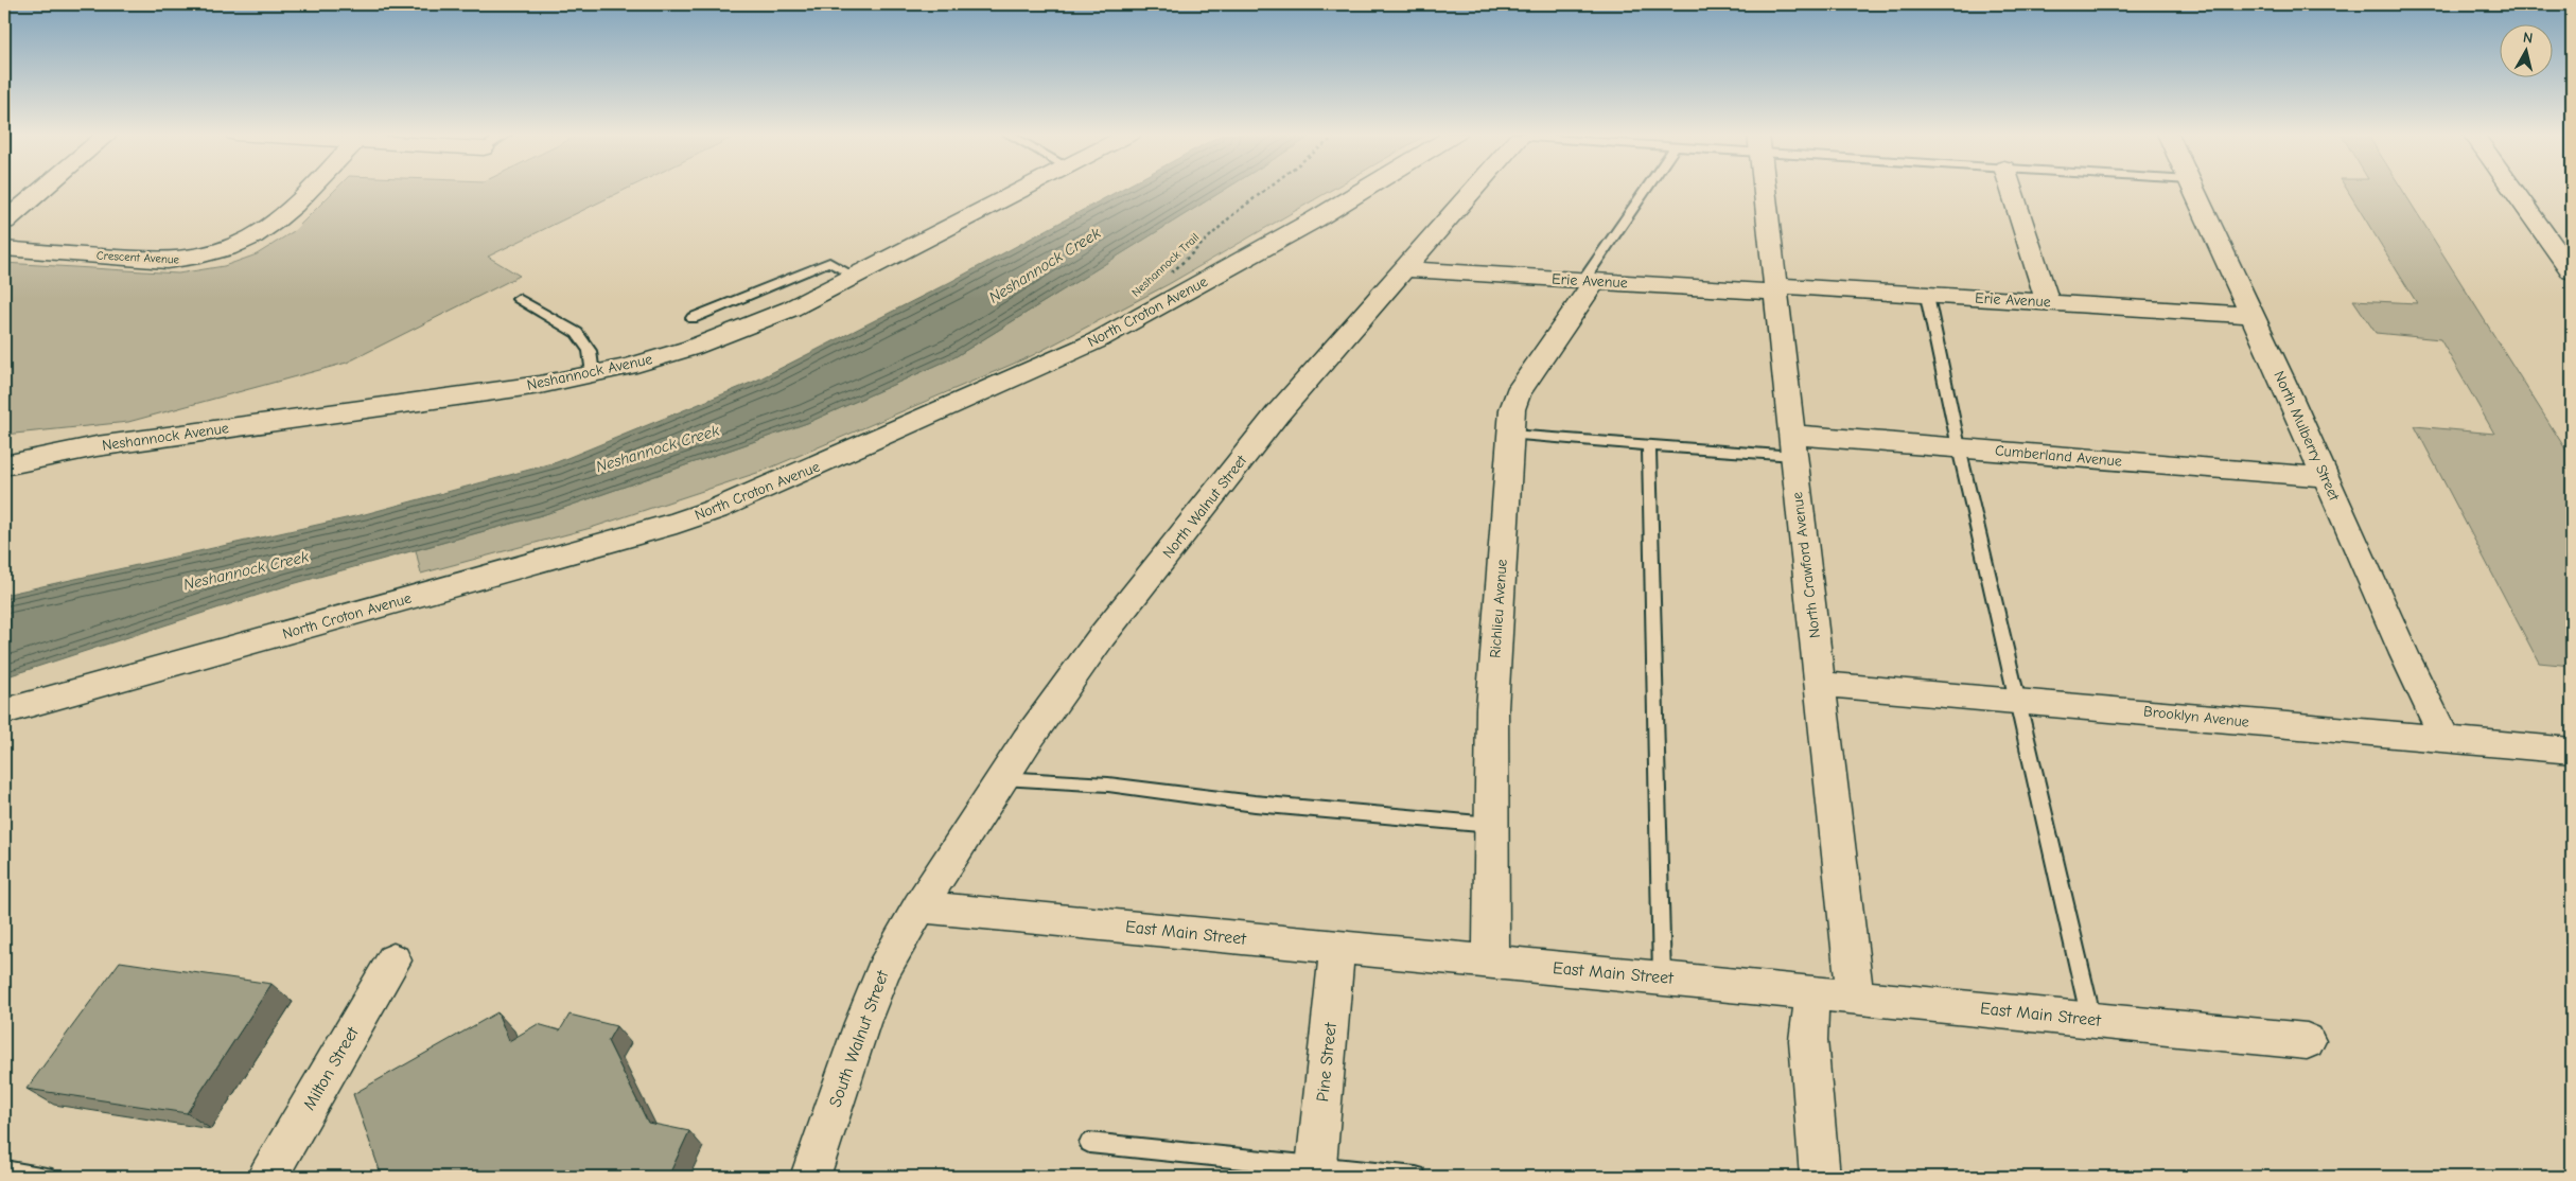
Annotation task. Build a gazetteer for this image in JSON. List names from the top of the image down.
{
  "streets": {
    "street": [
      "Crescent Avenue",
      "Erie Avenue",
      "North Croton Avenue",
      "Neshannock Avenue",
      "North Mulberry Street",
      "Cumberland Avenue",
      "North Walnut Street",
      "North Crawford Avenue",
      "Richlieu Avenue",
      "Brooklyn Avenue",
      "East Main Street",
      "South Walnut Street",
      "Pine Street",
      "Milton Street"
    ],
    "path": ["Neshannock Trail"]
  },
  "crossings": [
    ["Erie Avenue", "North Mulberry Street"],
    ["Erie Avenue", "North Walnut Street"],
    ["Erie Avenue", "North Crawford Avenue"],
    ["Erie Avenue", "Richlieu Avenue"],
    ["North Mulberry Street", "Cumberland Avenue"],
    ["North Mulberry Street", "Brooklyn Avenue"],
    ["Cumberland Avenue", "North Crawford Avenue"],
    ["North Walnut Street", "East Main Street"],
    ["North Walnut Street", "South Walnut Street"],
    ["North Crawford Avenue", "Brooklyn Avenue"],
    ["North Crawford Avenue", "East Main Street"],
    ["Richlieu Avenue", "East Main Street"],
    ["East Main Street", "South Walnut Street"],
    ["East Main Street", "Pine Street"]
  ],
  "water": ["Neshannock Creek"],
  "north": "top"
}
